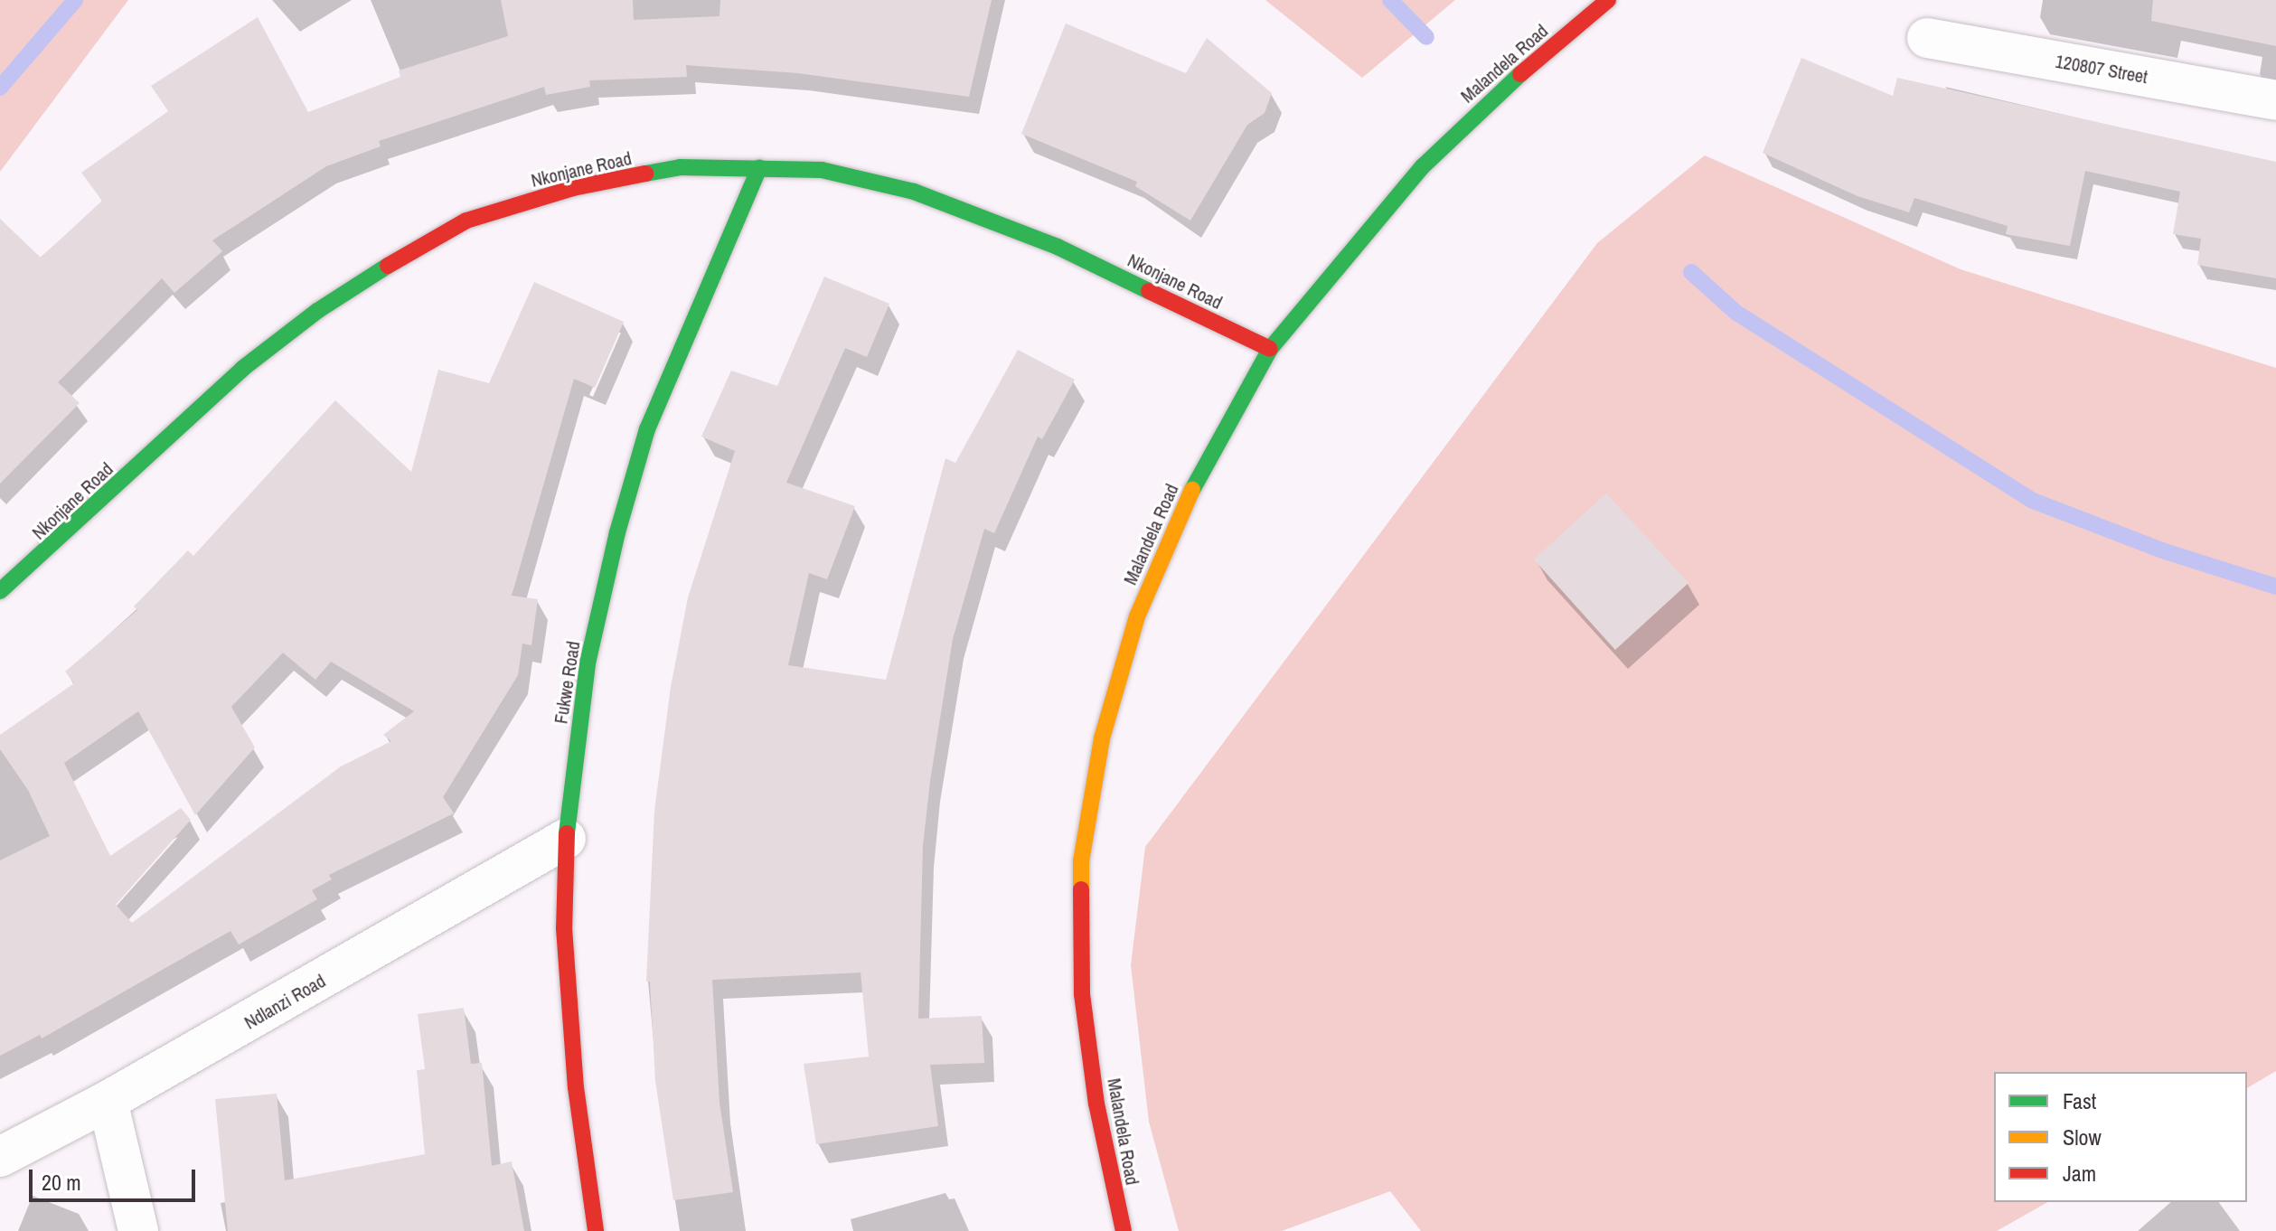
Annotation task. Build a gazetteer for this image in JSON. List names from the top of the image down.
{
  "streets": {
    "street": [
      "Malandela Road",
      "120807 Street",
      "Nkonjane Road",
      "Fukwe Road",
      "Ndlanzi Road"
    ]
  },
  "crossings": [
    ["Malandela Road", "Nkonjane Road"],
    ["Nkonjane Road", "Fukwe Road"],
    ["Fukwe Road", "Ndlanzi Road"]
  ],
  "legend": ["Fast", "Slow", "Jam"],
  "scale_bar": "20 m"
}
